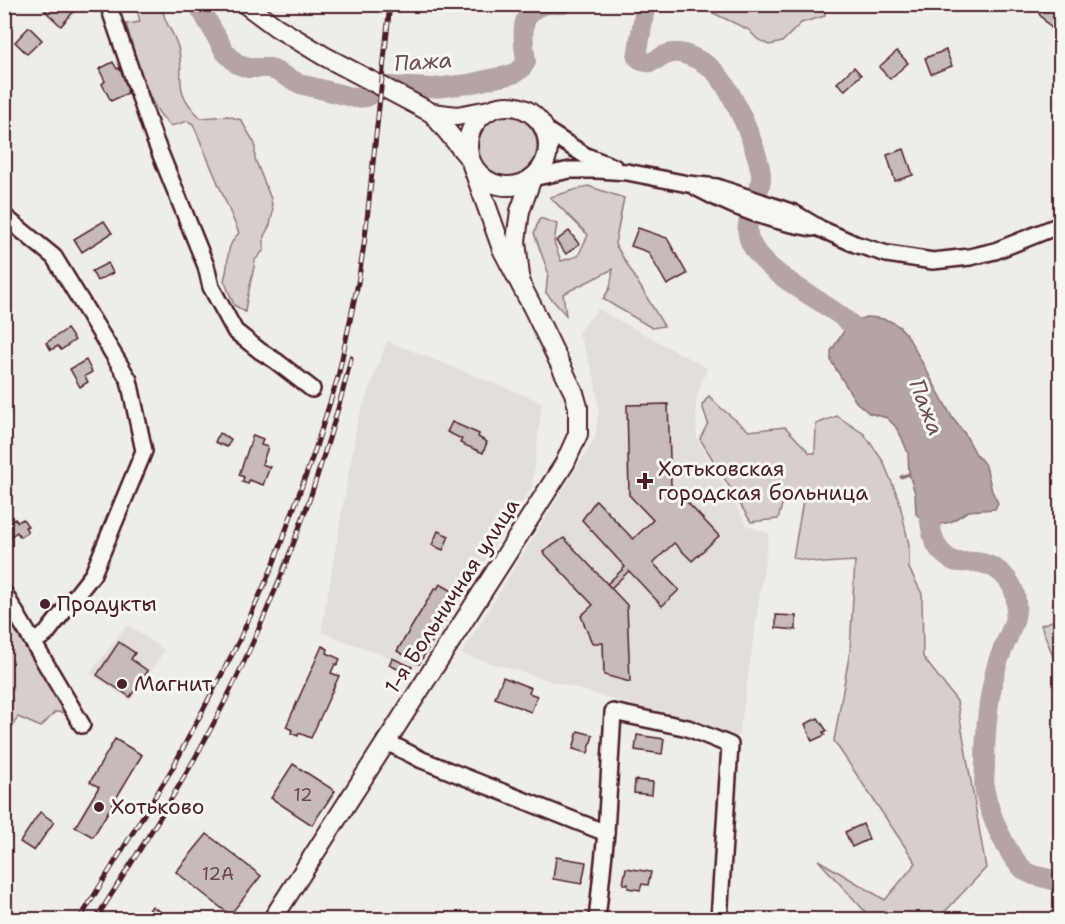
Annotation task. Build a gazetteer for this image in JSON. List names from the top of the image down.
{
  "streets": {
    "main road": ["1-я Больничная улица"]
  },
  "water": ["Пажа"],
  "places": {
    "health": ["Хотьковская городская больница"],
    "other": ["Продукты", "Магнит", "Хотьково"]
  },
  "house_numbers": ["12", "12А"]
}
